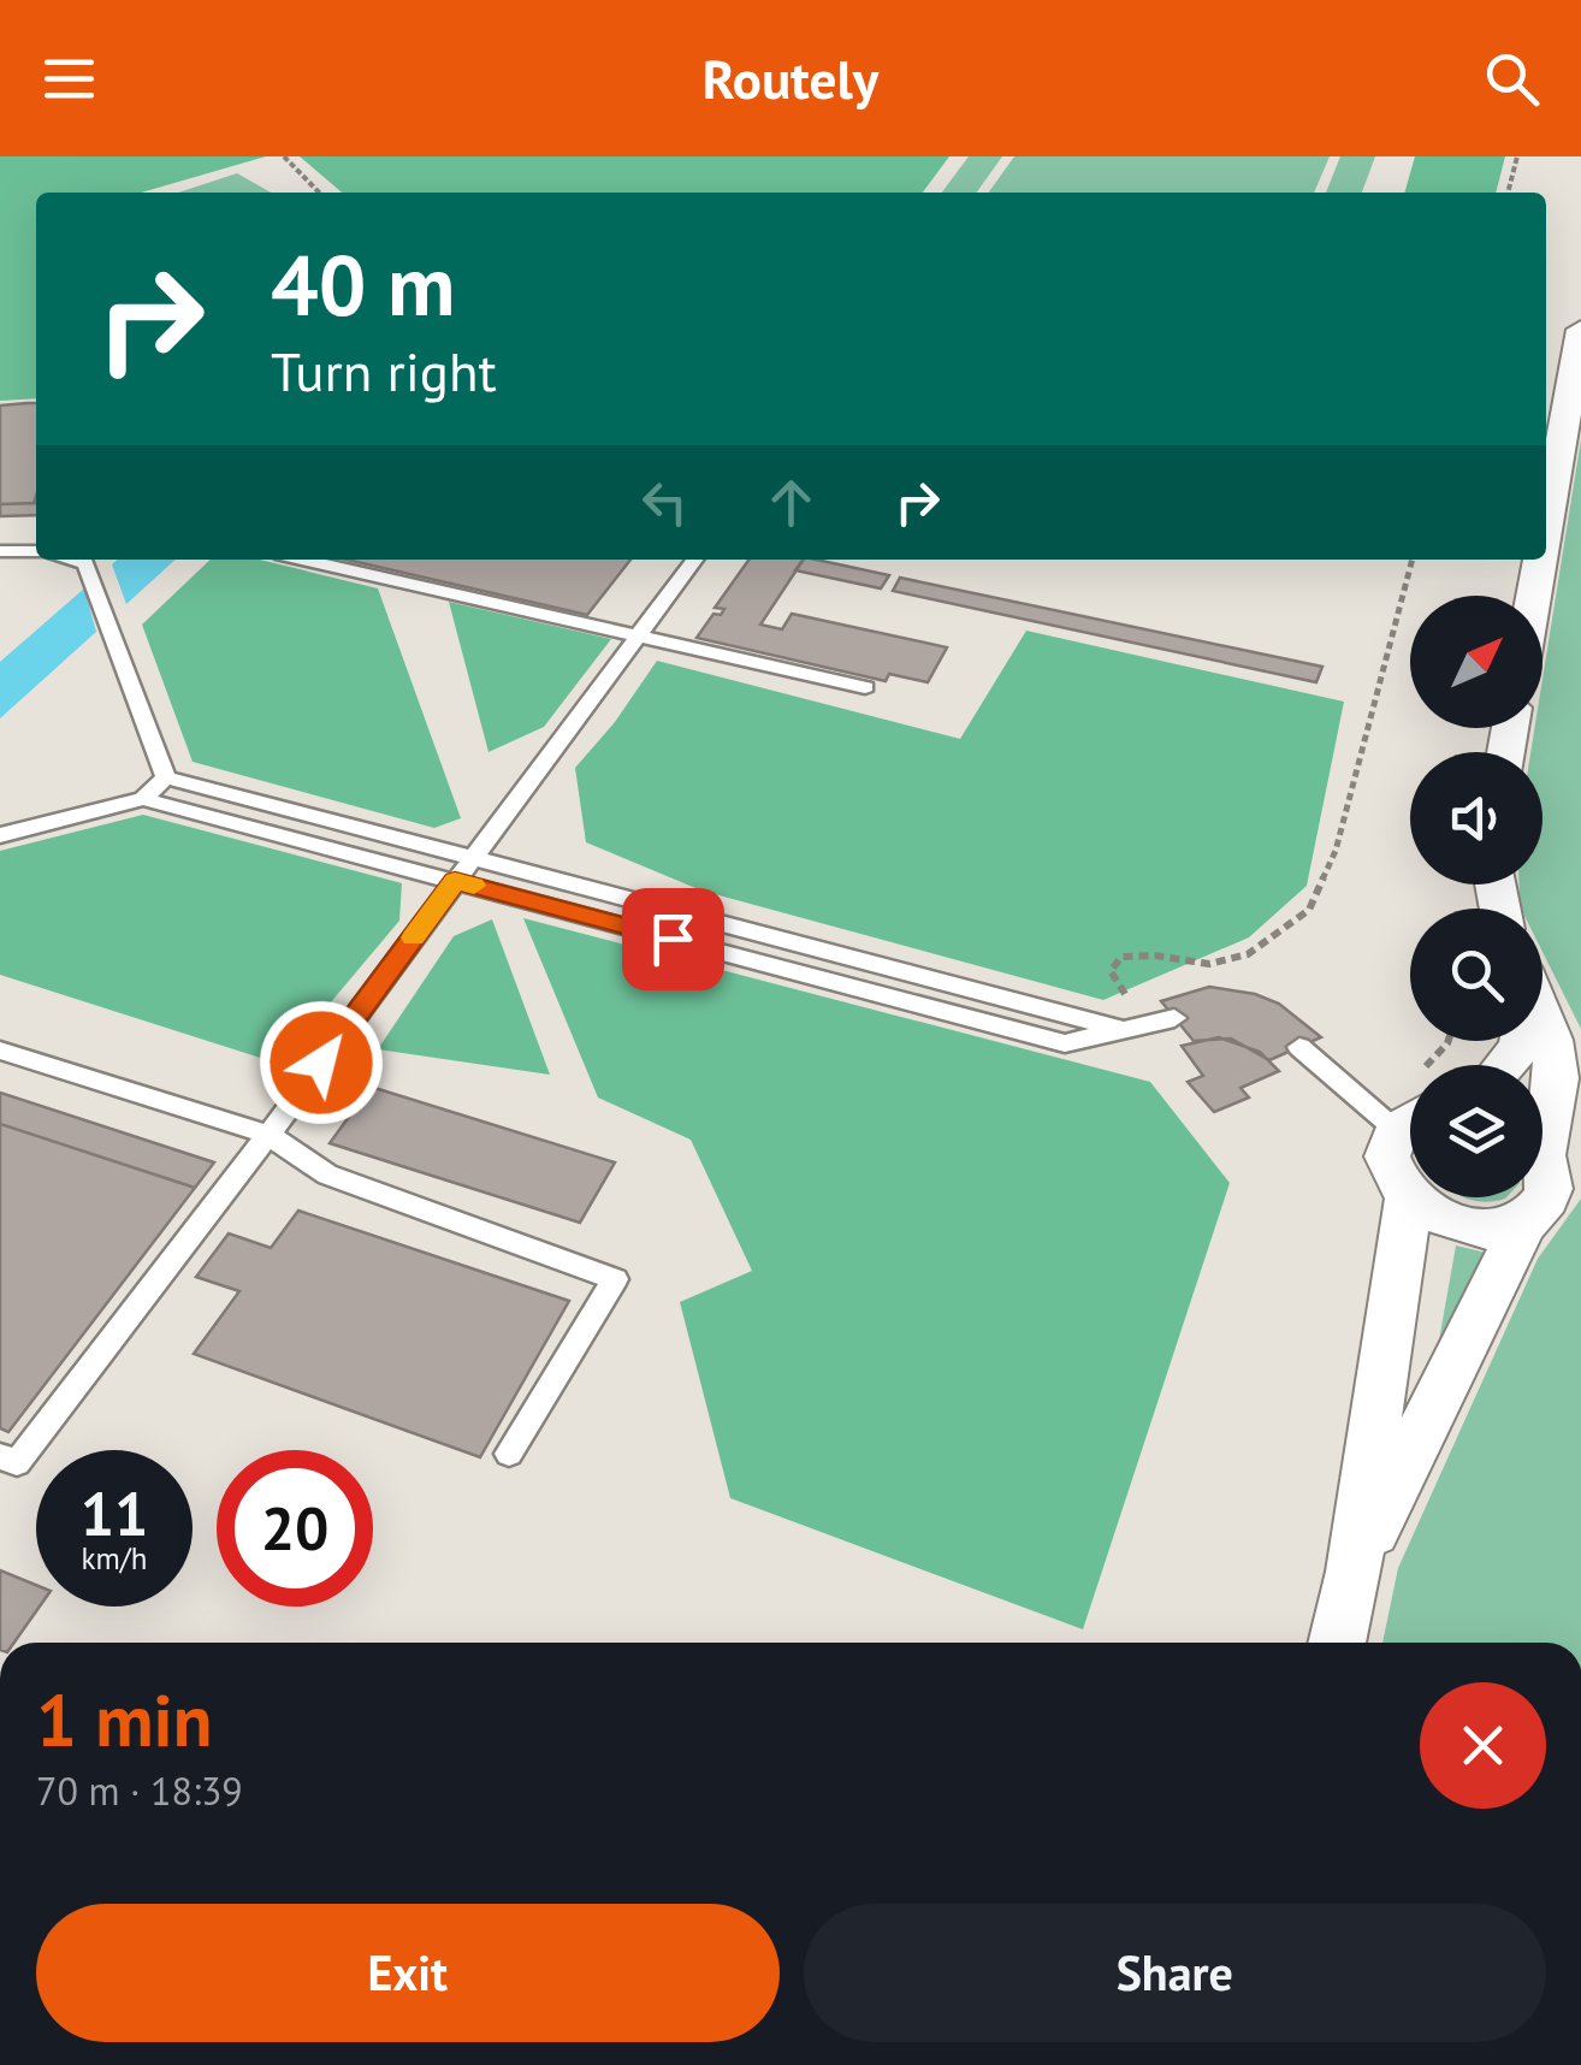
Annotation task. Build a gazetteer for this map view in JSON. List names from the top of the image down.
{
  "north": "top right",
  "page": {
    "header": "Routely",
    "turn": ["40 m", "Turn right"],
    "speed": "11 km/h",
    "limit": "20",
    "heading": ["1 min", "70 m · 18:39"],
    "buttons": ["Exit", "Share"]
  }
}
